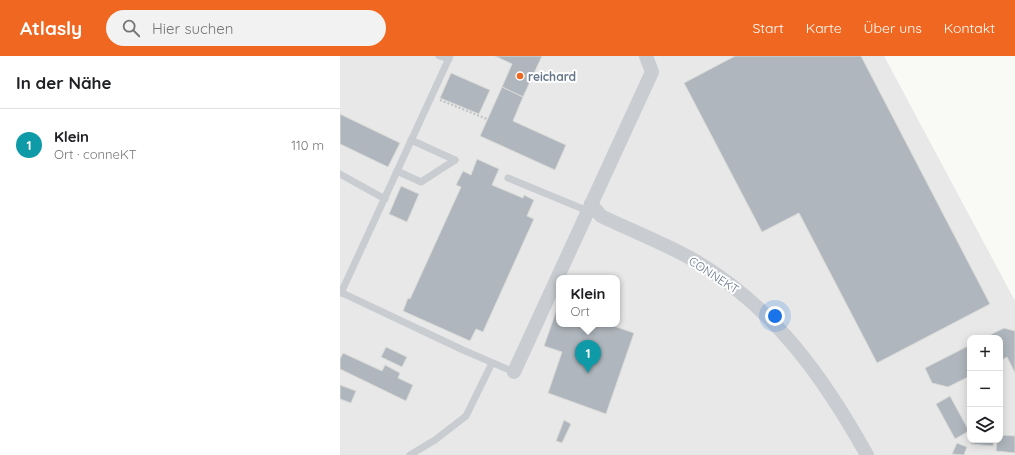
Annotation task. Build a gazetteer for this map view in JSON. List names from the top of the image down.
{
  "streets": {
    "street": ["CONNEKT"]
  },
  "places": ["reichard"],
  "page": {
    "header": "Atlasly",
    "search": "Hier suchen",
    "nav": [
      "Start",
      "Karte",
      "Über uns",
      "Kontakt"
    ],
    "heading": "In der Nähe",
    "list": [
      {
        "mark": "1",
        "name": "Klein",
        "note": "Ort · conneKT",
        "value": "110 m"
      }
    ],
    "popup": ["Klein", "Ort"],
    "map_buttons": ["+", "−"],
    "pins": "1"
  }
}
